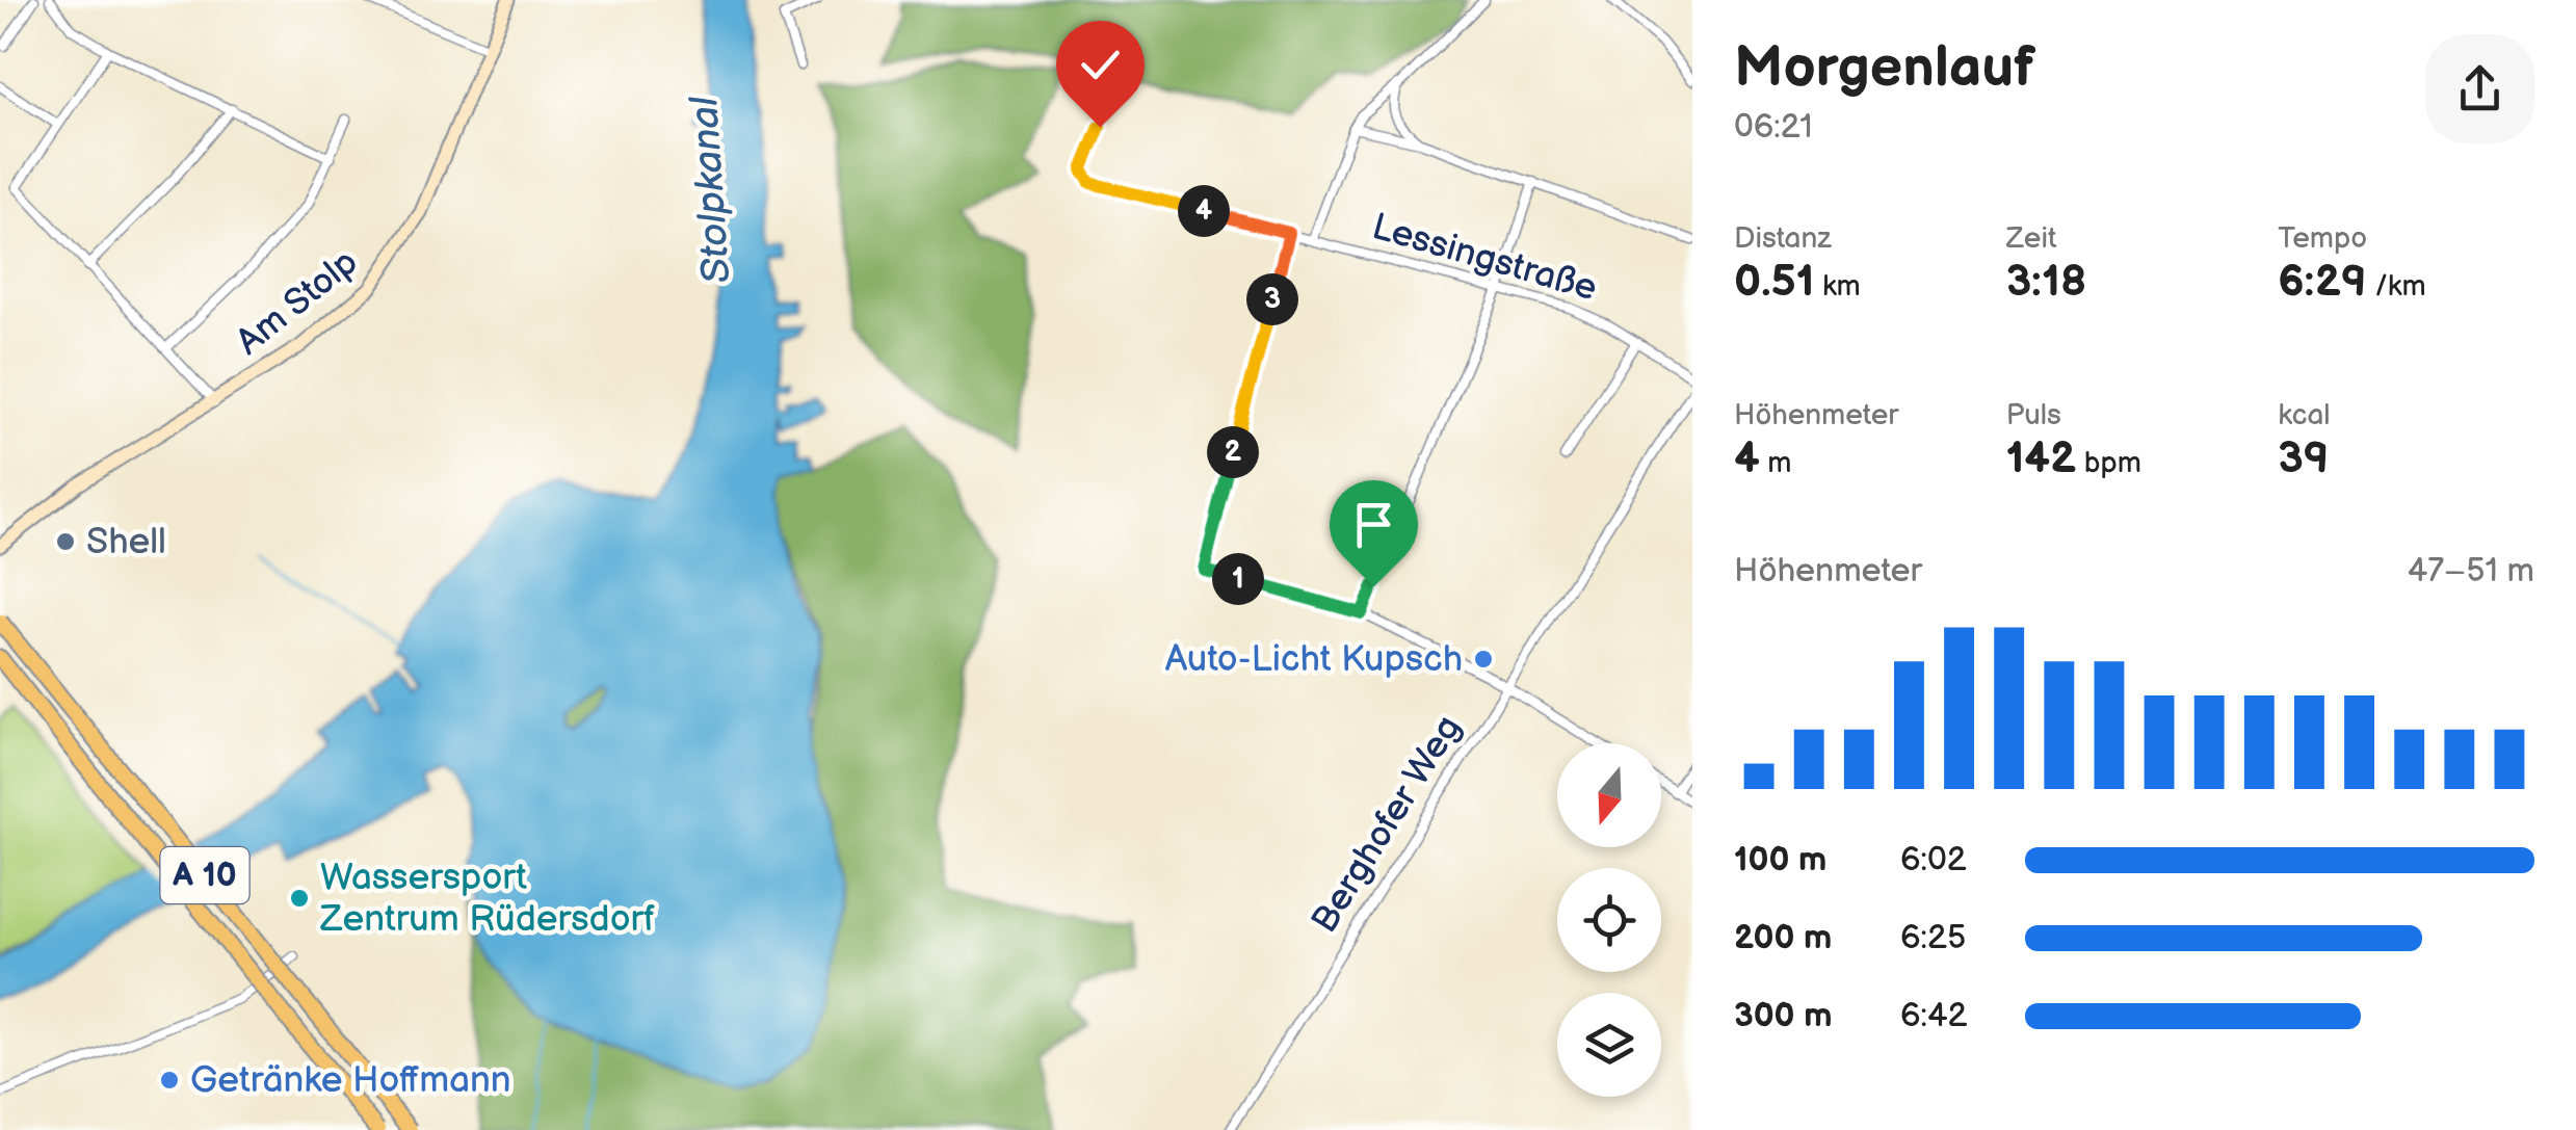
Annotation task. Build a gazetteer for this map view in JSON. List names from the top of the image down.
{
  "streets": {
    "highway": ["A 10"],
    "main road": ["Am Stolp"],
    "street": ["Lessingstraße", "Berghofer Weg"]
  },
  "water": ["Stolpkanal"],
  "places": [
    "Shell",
    "Auto-Licht Kupsch",
    "Wassersport Zentrum Rüdersdorf",
    "Getränke Hoffmann"
  ],
  "north": "bottom",
  "page": {
    "heading": ["Morgenlauf", "06:21"],
    "stats": [
      ["Distanz", "0.51 km"],
      ["Zeit", "3:18"],
      ["Tempo", "6:29 /km"],
      ["Höhenmeter", "4 m"],
      ["Puls", "142 bpm"],
      ["kcal", "39"]
    ],
    "pins": [
      "4",
      "3",
      "2",
      "1"
    ],
    "chart": ["Höhenmeter", "47–51 m"],
    "list": [
      {
        "name": "100 m",
        "note": "6:02"
      },
      {
        "name": "200 m",
        "note": "6:25"
      },
      {
        "name": "300 m",
        "note": "6:42"
      }
    ]
  }
}
